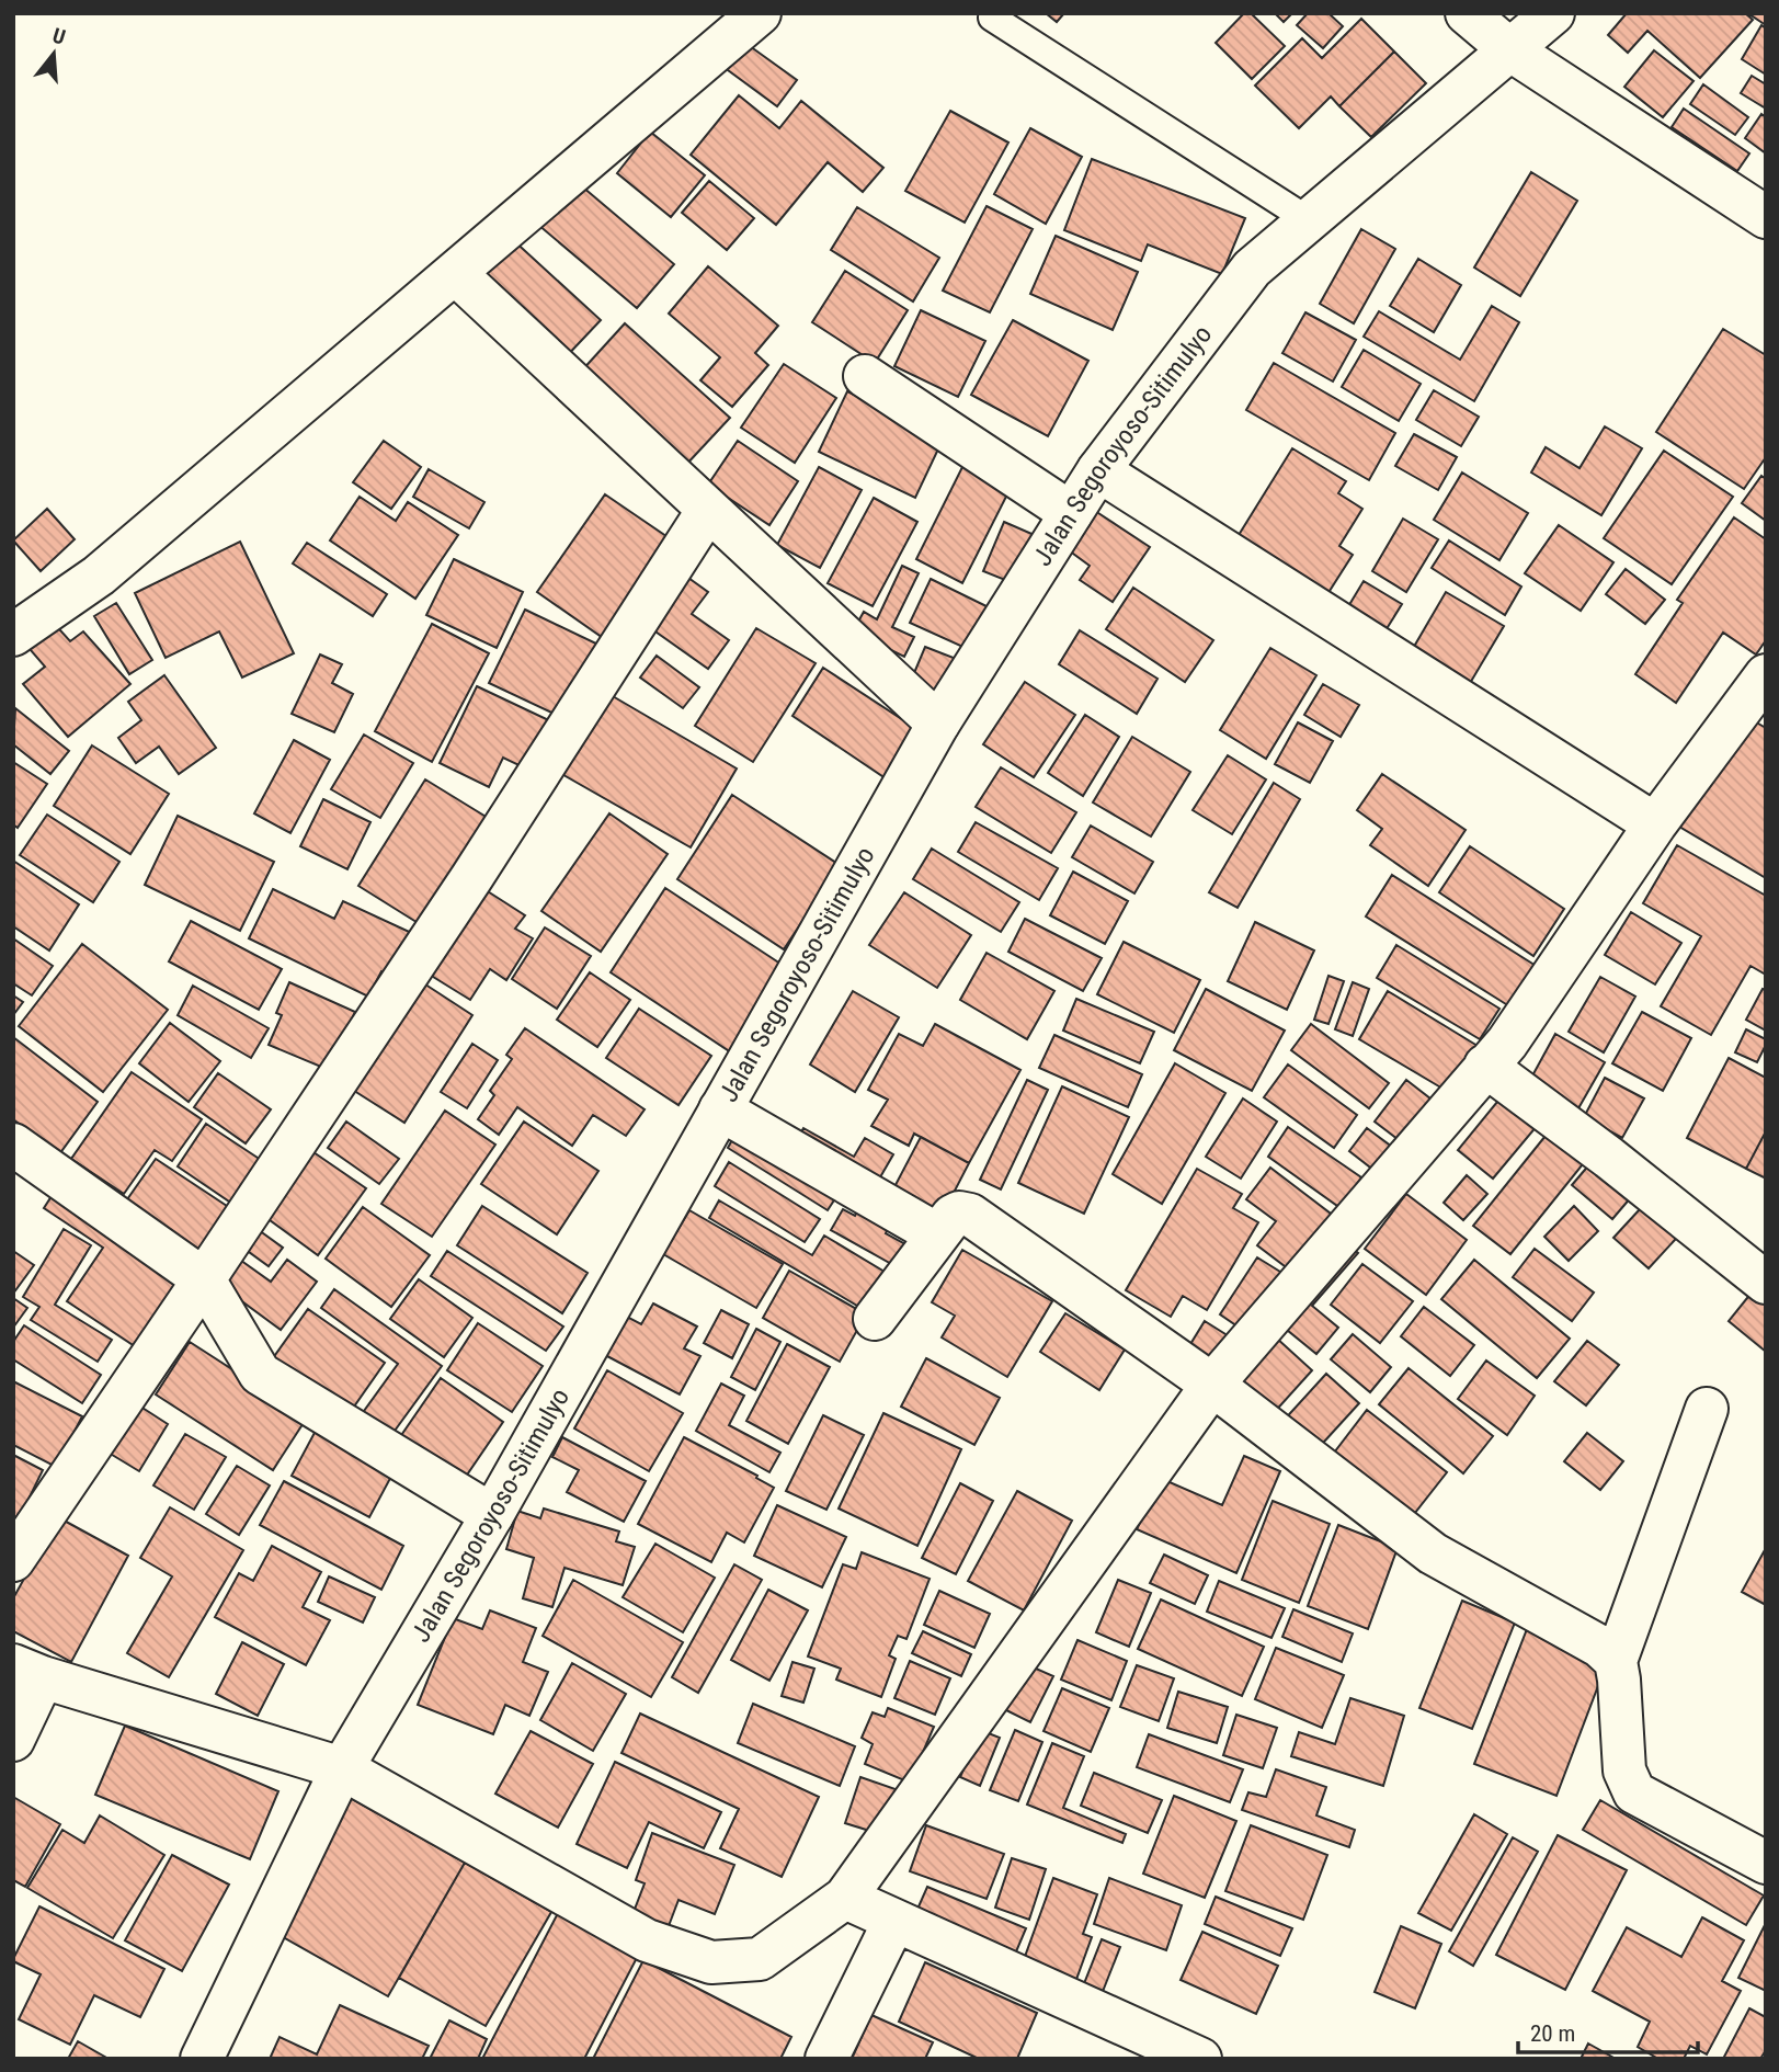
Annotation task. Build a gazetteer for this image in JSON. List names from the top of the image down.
{
  "streets": {
    "street": ["Jalan Segoroyoso-Sitimulyo"]
  },
  "scale_bar": "20 m",
  "north": "top"
}
